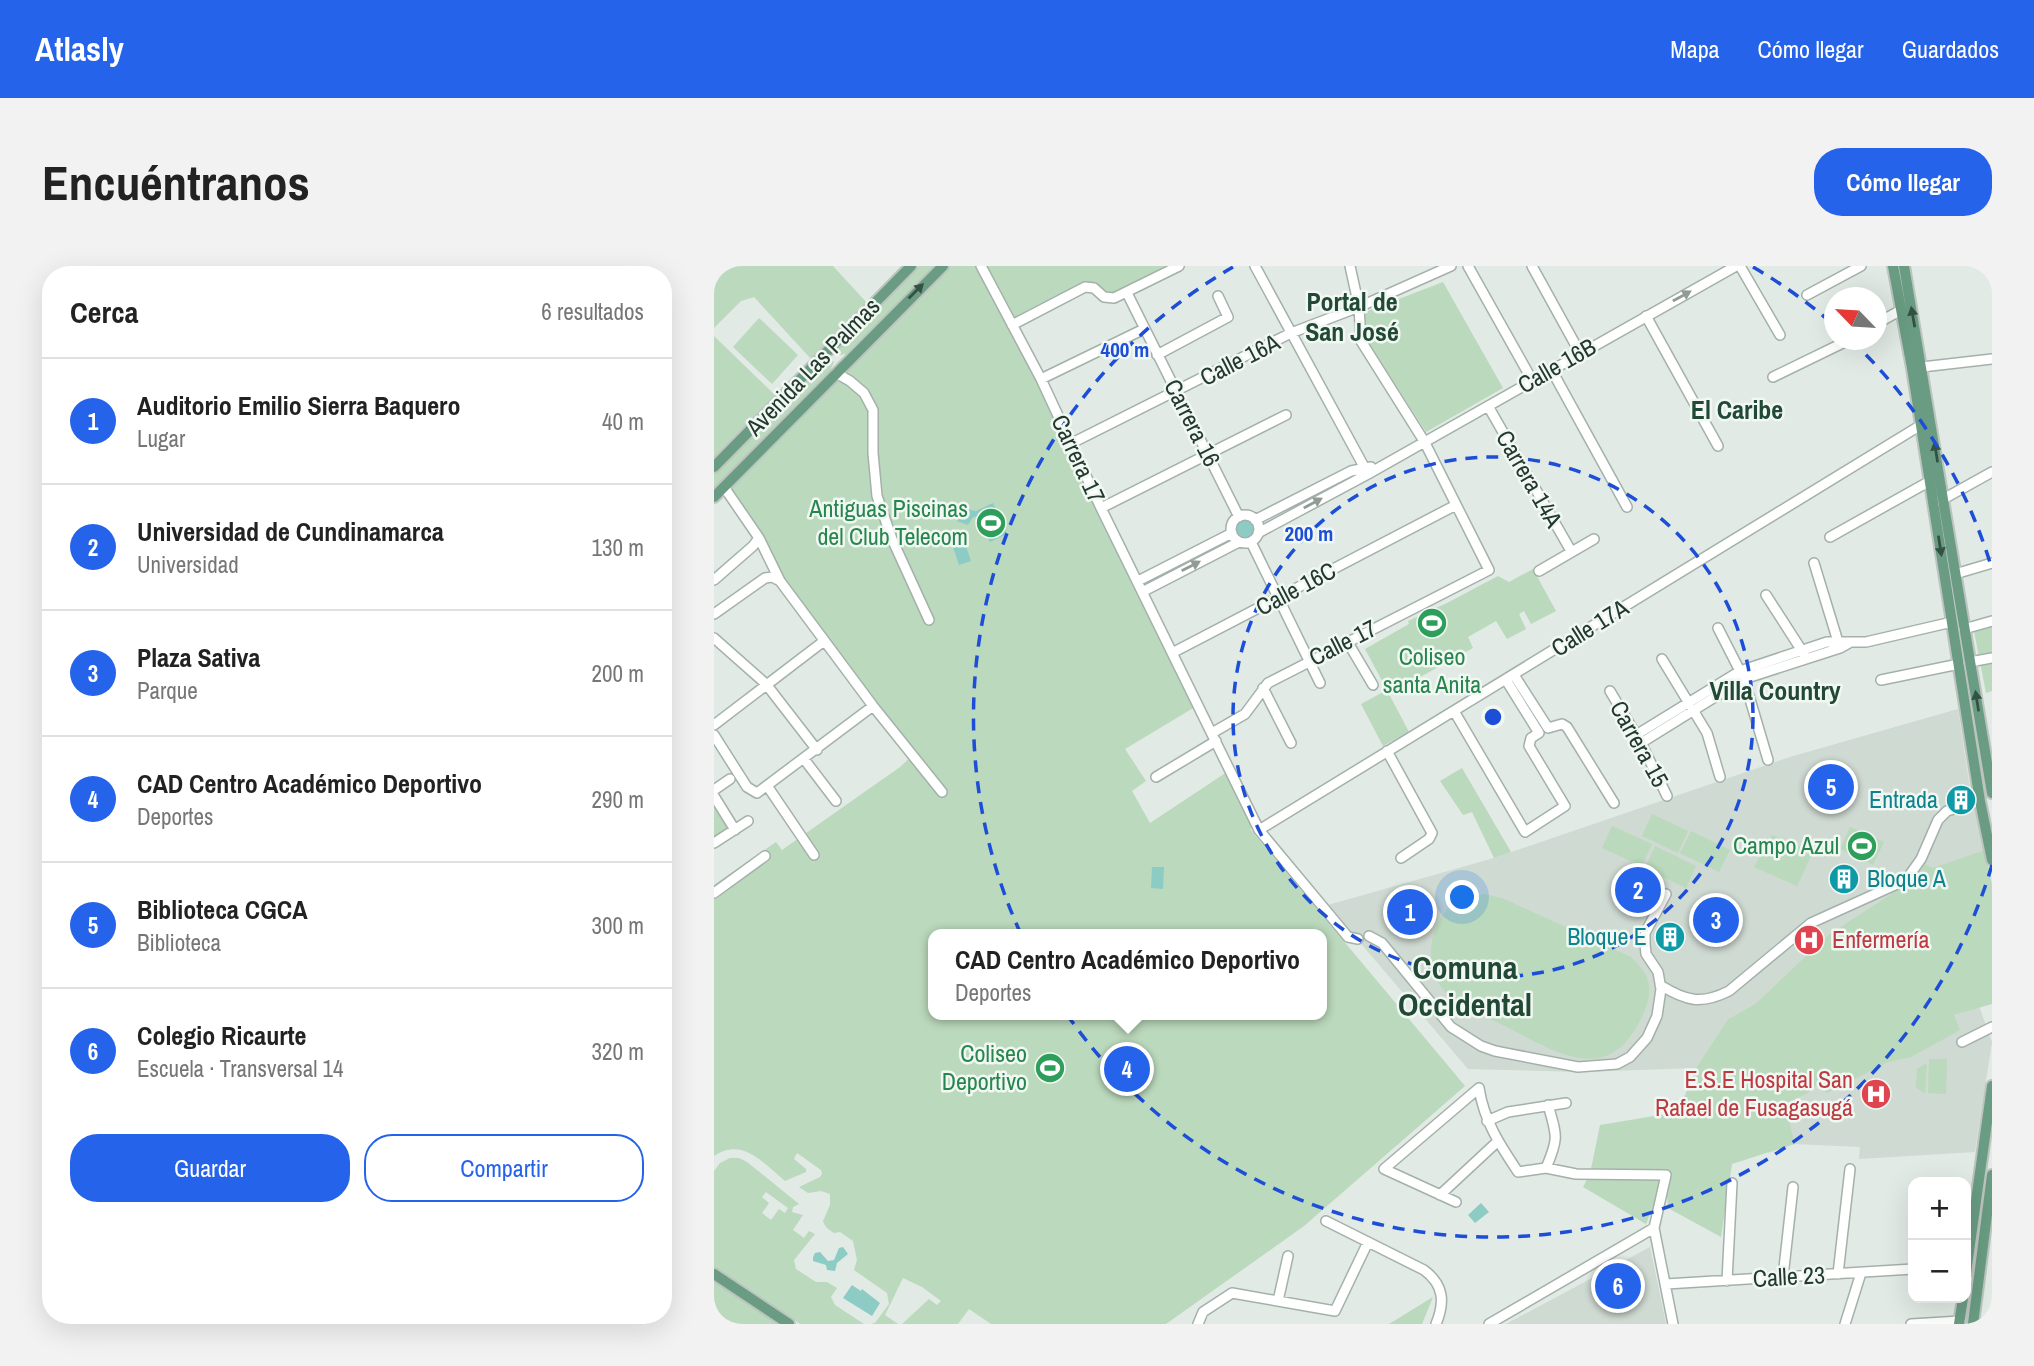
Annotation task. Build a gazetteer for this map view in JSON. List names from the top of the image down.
{
  "streets": {
    "main road": ["Avenida Las Palmas"],
    "street": [
      "Calle 16A",
      "Calle 16B",
      "Carrera 16",
      "Carrera 17",
      "Carrera 14A",
      "Calle 16C",
      "Calle 17A",
      "Calle 17",
      "Carrera 15",
      "Calle 23"
    ]
  },
  "crossings": [
    ["Calle 16A", "Carrera 16"],
    ["Calle 16A", "Carrera 17"],
    ["Calle 16B", "Carrera 16"],
    ["Calle 16B", "Carrera 14A"],
    ["Carrera 17", "Calle 16C"],
    ["Carrera 17", "Calle 17A"],
    ["Carrera 17", "Calle 17"],
    ["Calle 16C", "Calle 17"]
  ],
  "districts": [
    "Portal de San José",
    "El Caribe",
    "Villa Country",
    "Comuna Occidental"
  ],
  "places": {
    "sports": [
      "Antiguas Piscinas del Club Telecom",
      "Coliseo santa Anita",
      "Campo Azul",
      "Coliseo Deportivo"
    ],
    "building": ["Entrada", "Bloque A", "Bloque E"],
    "hospital": ["Enfermería", "E.S.E Hospital San Rafael de Fusagasugá"]
  },
  "north": "top left",
  "page": {
    "header": "Atlasly",
    "nav": ["Mapa", "Cómo llegar", "Guardados"],
    "buttons": [
      "Cómo llegar",
      ["Guardar", "Compartir"]
    ],
    "title": "Encuéntranos",
    "heading": ["Cerca", "6 resultados"],
    "list": [
      {
        "mark": "1",
        "name": "Auditorio Emilio Sierra Baquero",
        "note": "Lugar",
        "value": "40 m"
      },
      {
        "mark": "2",
        "name": "Universidad de Cundinamarca",
        "note": "Universidad",
        "value": "130 m"
      },
      {
        "mark": "3",
        "name": "Plaza Sativa",
        "note": "Parque",
        "value": "200 m"
      },
      {
        "mark": "4",
        "name": "CAD Centro Académico Deportivo",
        "note": "Deportes",
        "value": "290 m"
      },
      {
        "mark": "5",
        "name": "Biblioteca CGCA",
        "note": "Biblioteca",
        "value": "300 m"
      },
      {
        "mark": "6",
        "name": "Colegio Ricaurte",
        "note": "Escuela · Transversal 14",
        "value": "320 m"
      }
    ],
    "pins": [
      "5",
      "2",
      "1",
      "3",
      "4",
      "6"
    ],
    "popup": ["CAD Centro Académico Deportivo", "Deportes"],
    "map_buttons": ["+", "−"]
  },
  "rings": ["400 m", "200 m"]
}
